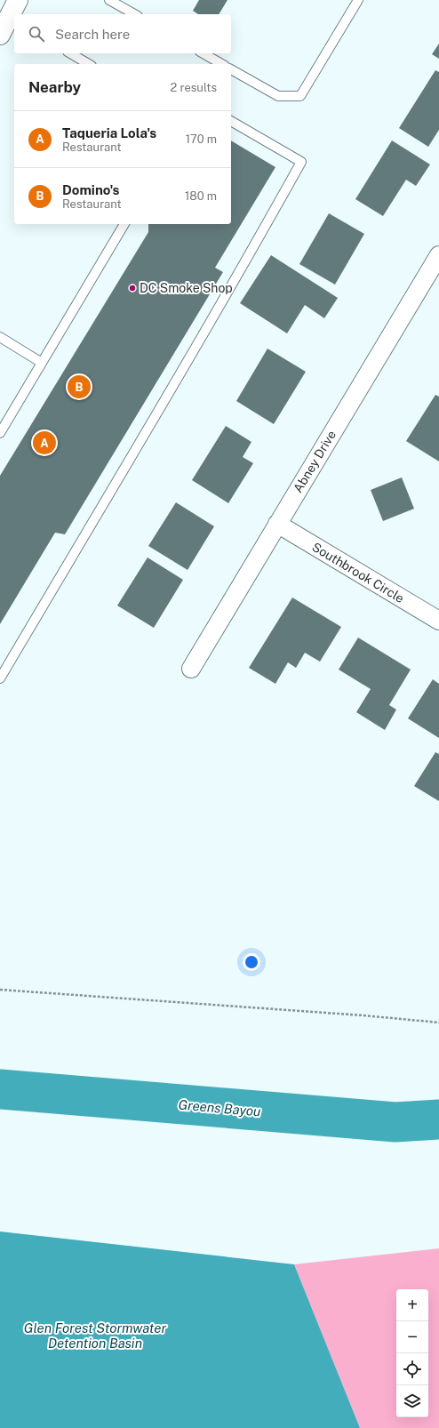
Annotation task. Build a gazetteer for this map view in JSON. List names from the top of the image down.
{
  "streets": {
    "street": ["Abney Drive", "Southbrook Circle"]
  },
  "crossings": [
    ["Abney Drive", "Southbrook Circle"]
  ],
  "water": ["Greens Bayou", "Glen Forest Stormwater Detention Basin"],
  "places": ["DC Smoke Shop"],
  "page": {
    "search": "Search here",
    "heading": ["Nearby", "2 results"],
    "list": [
      {
        "mark": "A",
        "name": "Taqueria Lola's",
        "note": "Restaurant",
        "value": "170 m"
      },
      {
        "mark": "B",
        "name": "Domino's",
        "note": "Restaurant",
        "value": "180 m"
      }
    ],
    "pins": ["B", "A"],
    "map_buttons": ["+", "−"]
  }
}
